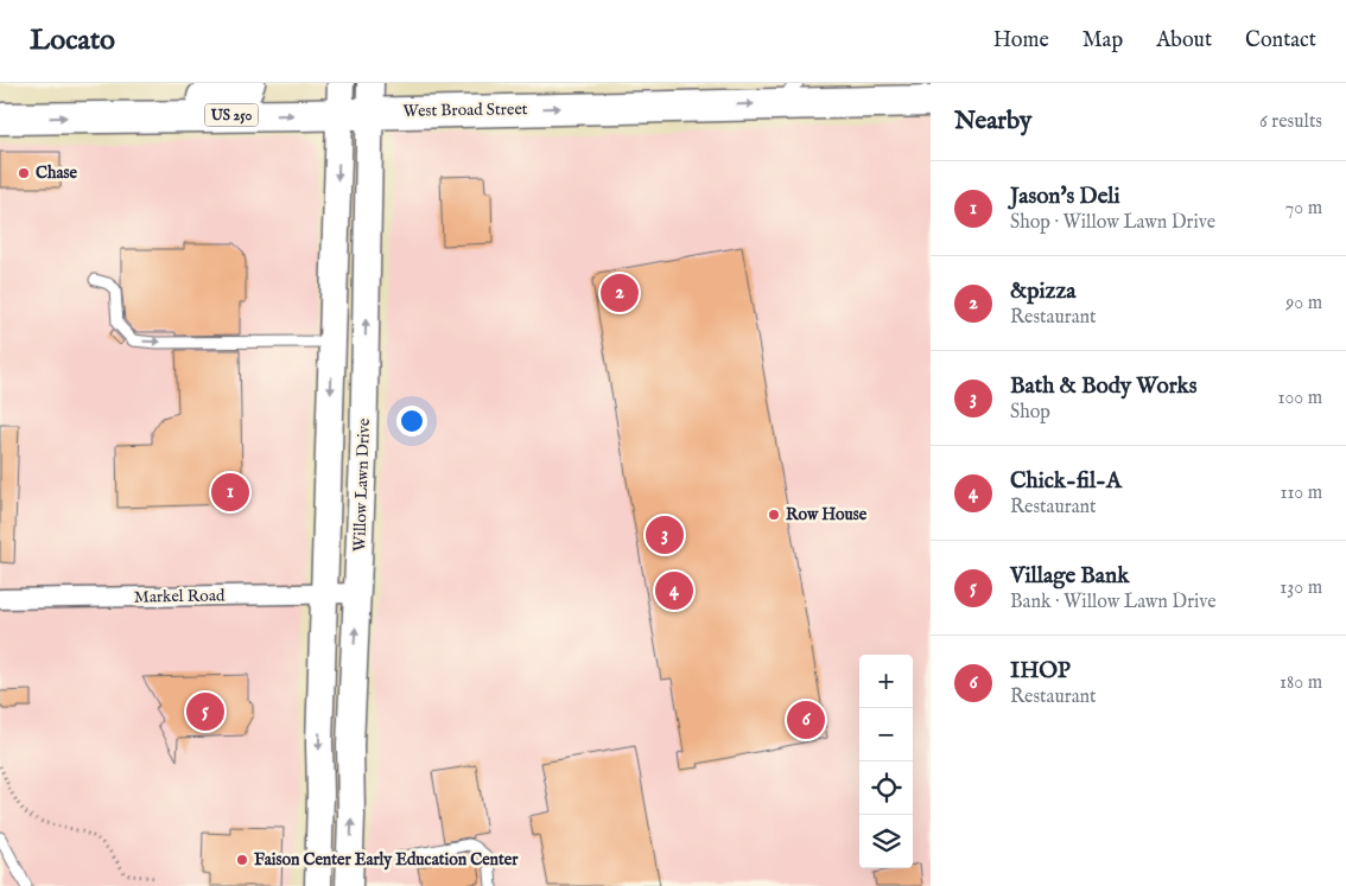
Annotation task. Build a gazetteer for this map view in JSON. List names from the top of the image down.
{
  "streets": {
    "main road": ["West Broad Street", "US 250", "Willow Lawn Drive"],
    "street": ["Markel Road"]
  },
  "crossings": [
    ["West Broad Street", "Willow Lawn Drive"],
    ["Willow Lawn Drive", "Markel Road"]
  ],
  "one_way": ["West Broad Street"],
  "places": ["Chase", "Row House", "Faison Center Early Education Center"],
  "page": {
    "header": "Locato",
    "nav": [
      "Home",
      "Map",
      "About",
      "Contact"
    ],
    "heading": ["Nearby", "6 results"],
    "list": [
      {
        "mark": "1",
        "name": "Jason's Deli",
        "note": "Shop · Willow Lawn Drive",
        "value": "70 m"
      },
      {
        "mark": "2",
        "name": "&pizza",
        "note": "Restaurant",
        "value": "90 m"
      },
      {
        "mark": "3",
        "name": "Bath & Body Works",
        "note": "Shop",
        "value": "100 m"
      },
      {
        "mark": "4",
        "name": "Chick-fil-A",
        "note": "Restaurant",
        "value": "110 m"
      },
      {
        "mark": "5",
        "name": "Village Bank",
        "note": "Bank · Willow Lawn Drive",
        "value": "130 m"
      },
      {
        "mark": "6",
        "name": "IHOP",
        "note": "Restaurant",
        "value": "180 m"
      }
    ],
    "pins": [
      "2",
      "1",
      "3",
      "4",
      "5",
      "6"
    ],
    "map_buttons": ["+", "−"]
  }
}
